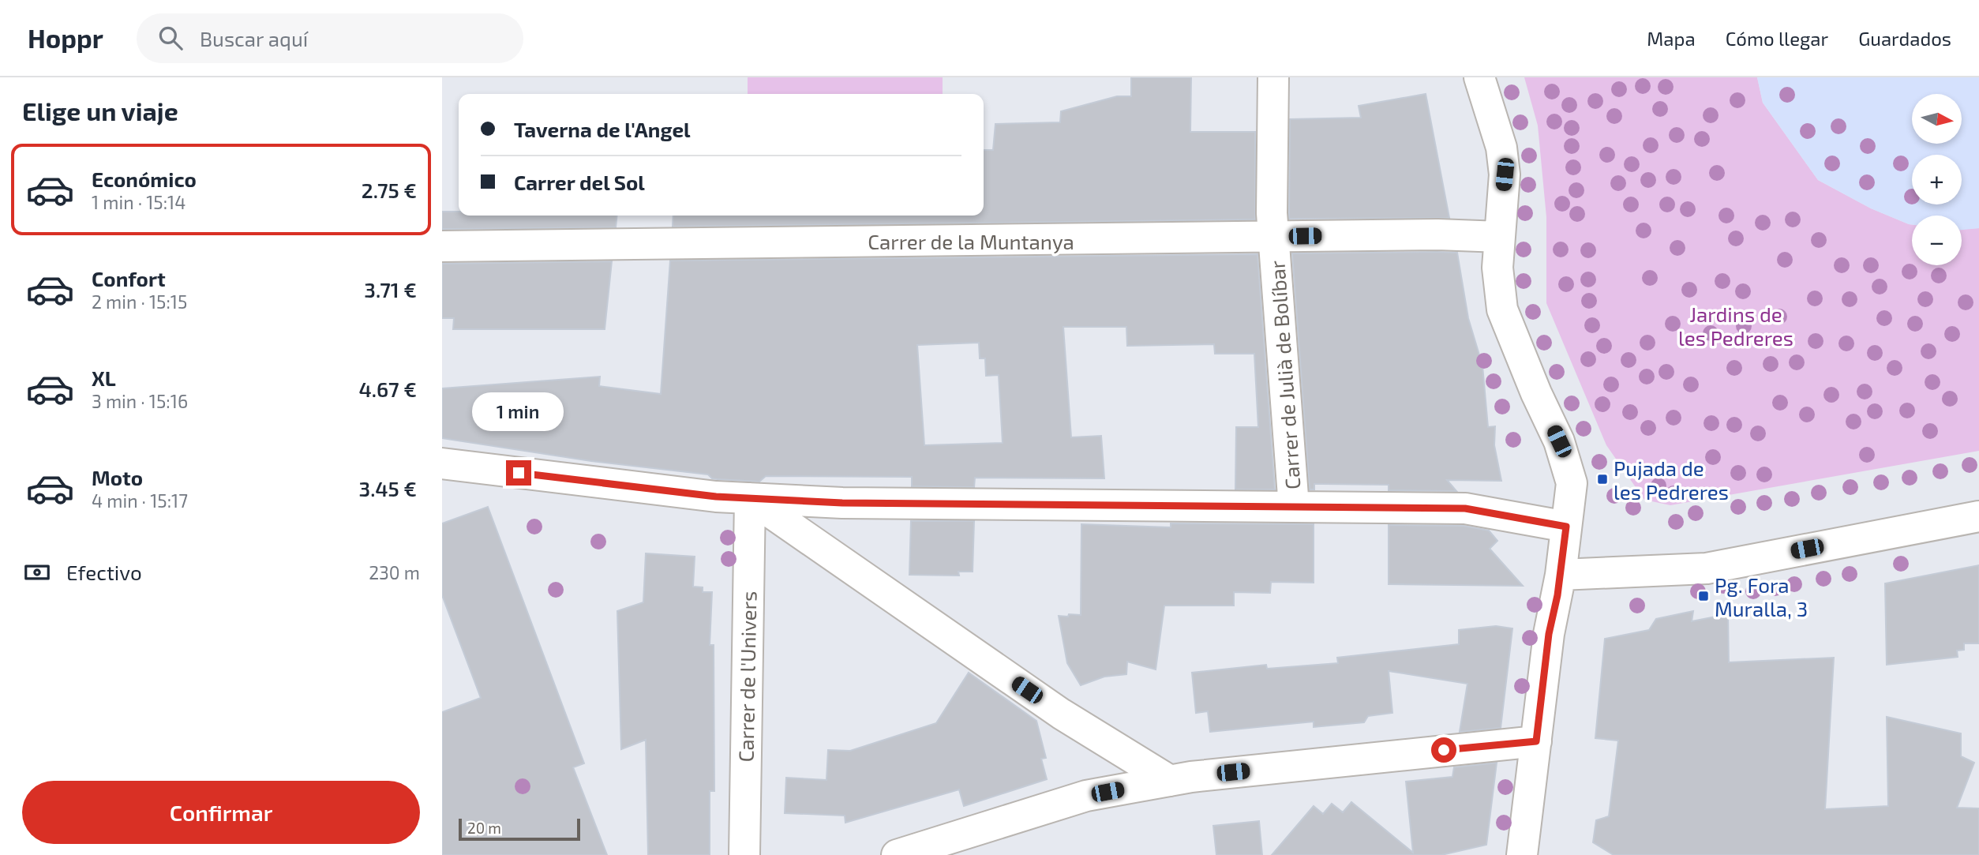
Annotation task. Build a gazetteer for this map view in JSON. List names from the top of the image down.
{
  "streets": {
    "street": ["Carrer de la Muntanya", "Carrer de Julià de Bolíbar", "Carrer de l'Univers"]
  },
  "crossings": [
    ["Carrer de la Muntanya", "Carrer de Julià de Bolíbar"]
  ],
  "parks": ["Jardins de les Pedreres"],
  "places": {
    "transit": ["Pujada de les Pedreres", "Pg. Fora Muralla, 3"]
  },
  "scale_bar": "20 m",
  "north": "right",
  "page": {
    "header": "Hoppr",
    "search": "Buscar aquí",
    "nav": ["Mapa", "Cómo llegar", "Guardados"],
    "heading": "Elige un viaje",
    "map_buttons": ["+", "−"],
    "banner": ["Taverna de l'Angel", "Carrer del Sol"],
    "list": [
      {
        "name": "Económico",
        "note": "1 min · 15:14",
        "value": "2.75 €"
      },
      {
        "name": "Confort",
        "note": "2 min · 15:15",
        "value": "3.71 €"
      },
      {
        "name": "XL",
        "note": "3 min · 15:16",
        "value": "4.67 €"
      },
      {
        "name": "Moto",
        "note": "4 min · 15:17",
        "value": "3.45 €"
      }
    ],
    "bubble": "1 min",
    "pay": ["Efectivo", "230 m"],
    "buttons": "Confirmar",
    "scale": "20 m"
  }
}
